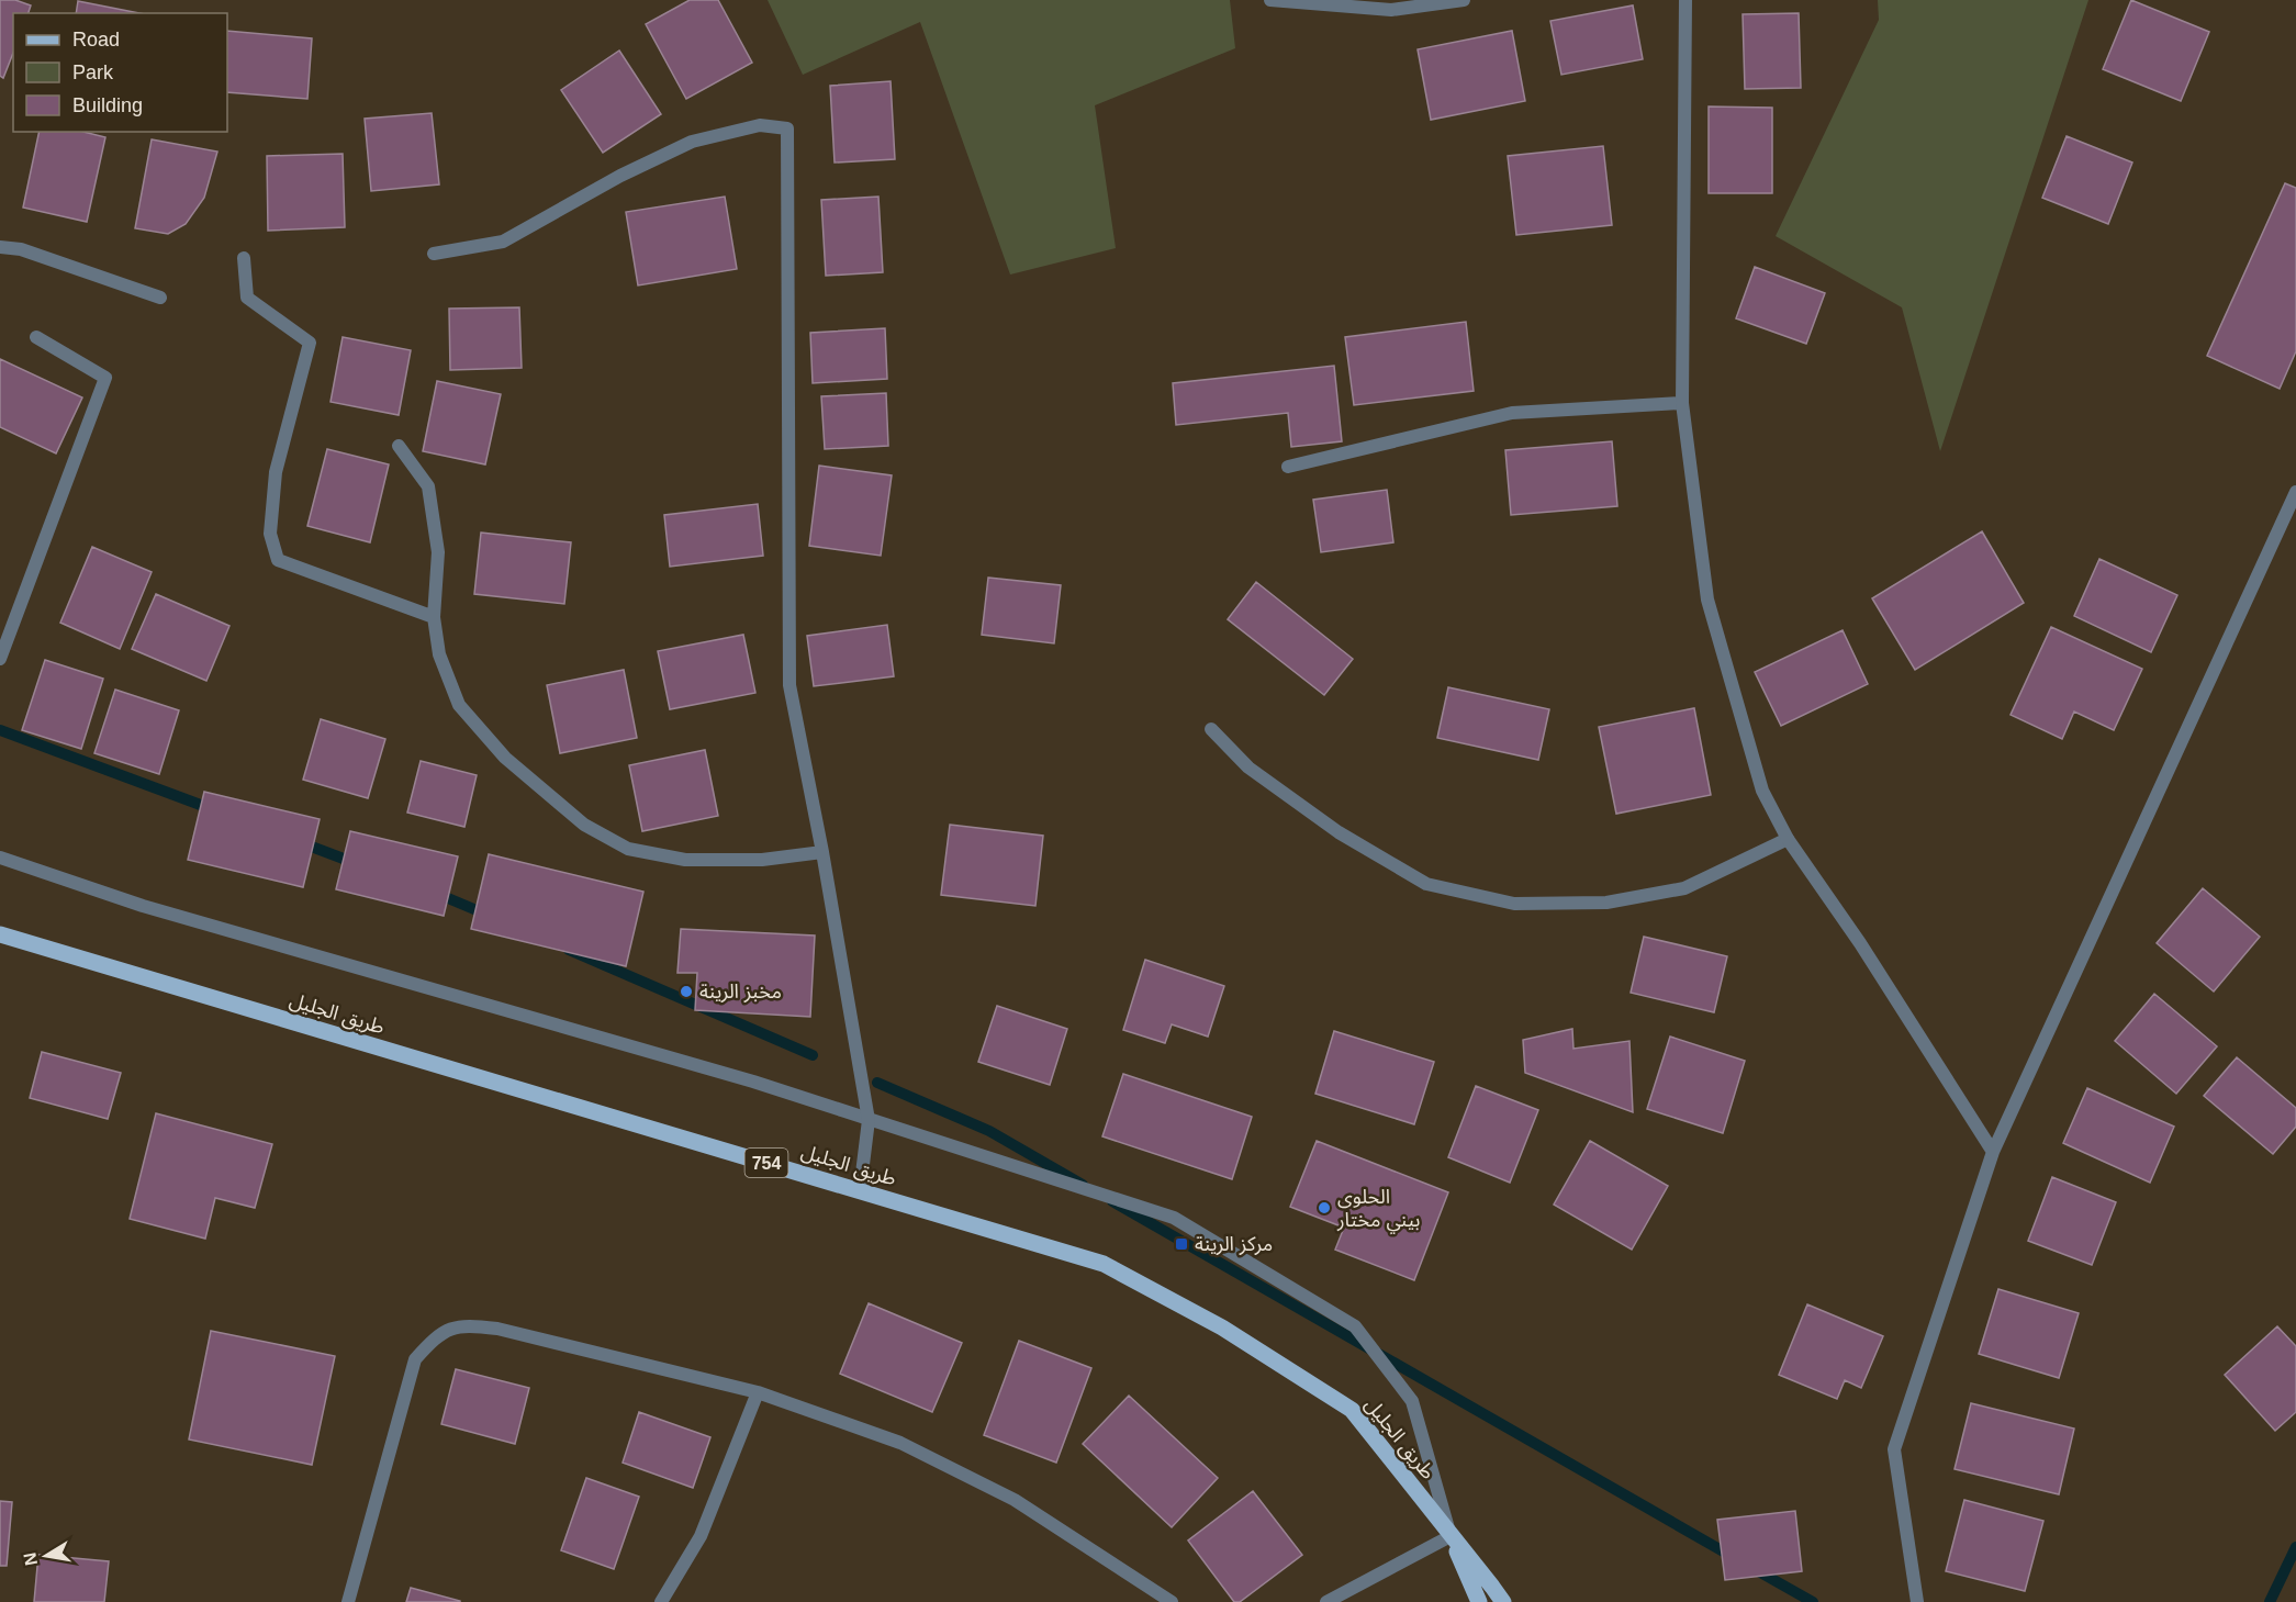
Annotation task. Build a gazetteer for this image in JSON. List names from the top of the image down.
{
  "streets": {
    "main road": ["طريق الجليل", "754"]
  },
  "places": {
    "other": ["مخبز الرينة", "الحلوى بيني مختار"],
    "transit": ["مركز الرينة"]
  },
  "legend": ["Road", "Park", "Building"],
  "north": "left"
}
